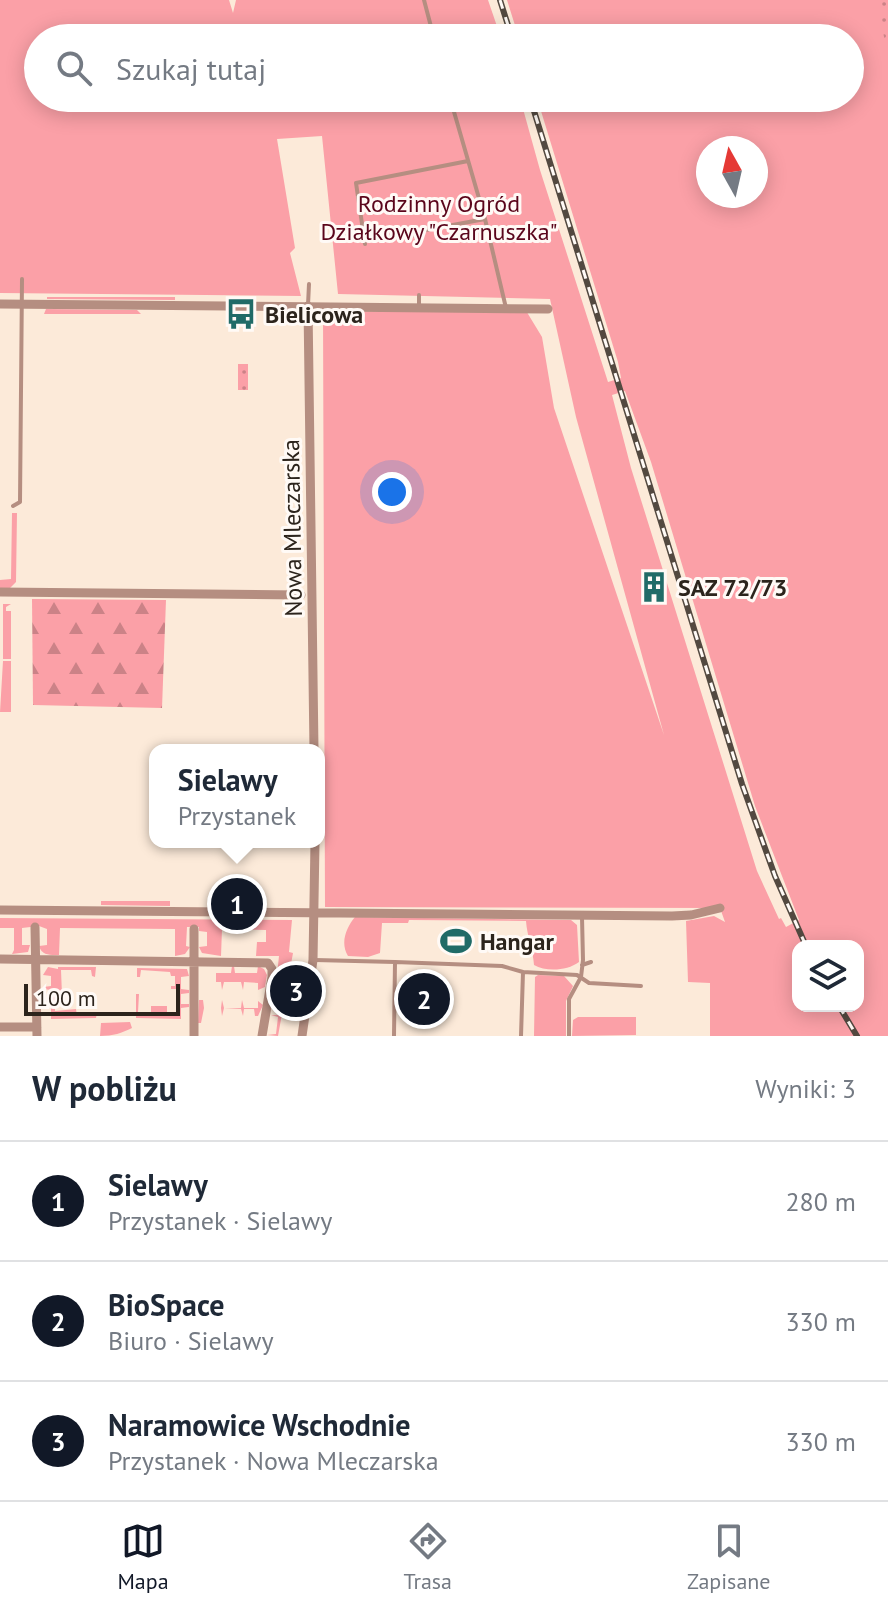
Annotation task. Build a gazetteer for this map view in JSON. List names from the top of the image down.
{
  "streets": {
    "street": ["Nowa Mleczarska"]
  },
  "parks": ["Rodzinny Ogród Działkowy \"Czarnuszka\""],
  "places": {
    "bus stop": ["Bielicowa"],
    "building": ["SAZ 72/73"],
    "sports": ["Hangar"]
  },
  "scale_bar": "100 m",
  "north": "top",
  "page": {
    "search": "Szukaj tutaj",
    "popup": ["Sielawy", "Przystanek"],
    "pins": ["1", "3", "2"],
    "scale": "100 m",
    "heading": ["W pobliżu", "Wyniki: 3"],
    "list": [
      {
        "mark": "1",
        "name": "Sielawy",
        "note": "Przystanek · Sielawy",
        "value": "280 m"
      },
      {
        "mark": "2",
        "name": "BioSpace",
        "note": "Biuro · Sielawy",
        "value": "330 m"
      },
      {
        "mark": "3",
        "name": "Naramowice Wschodnie",
        "note": "Przystanek · Nowa Mleczarska",
        "value": "330 m"
      }
    ],
    "nav": ["Mapa", "Trasa", "Zapisane"]
  }
}
